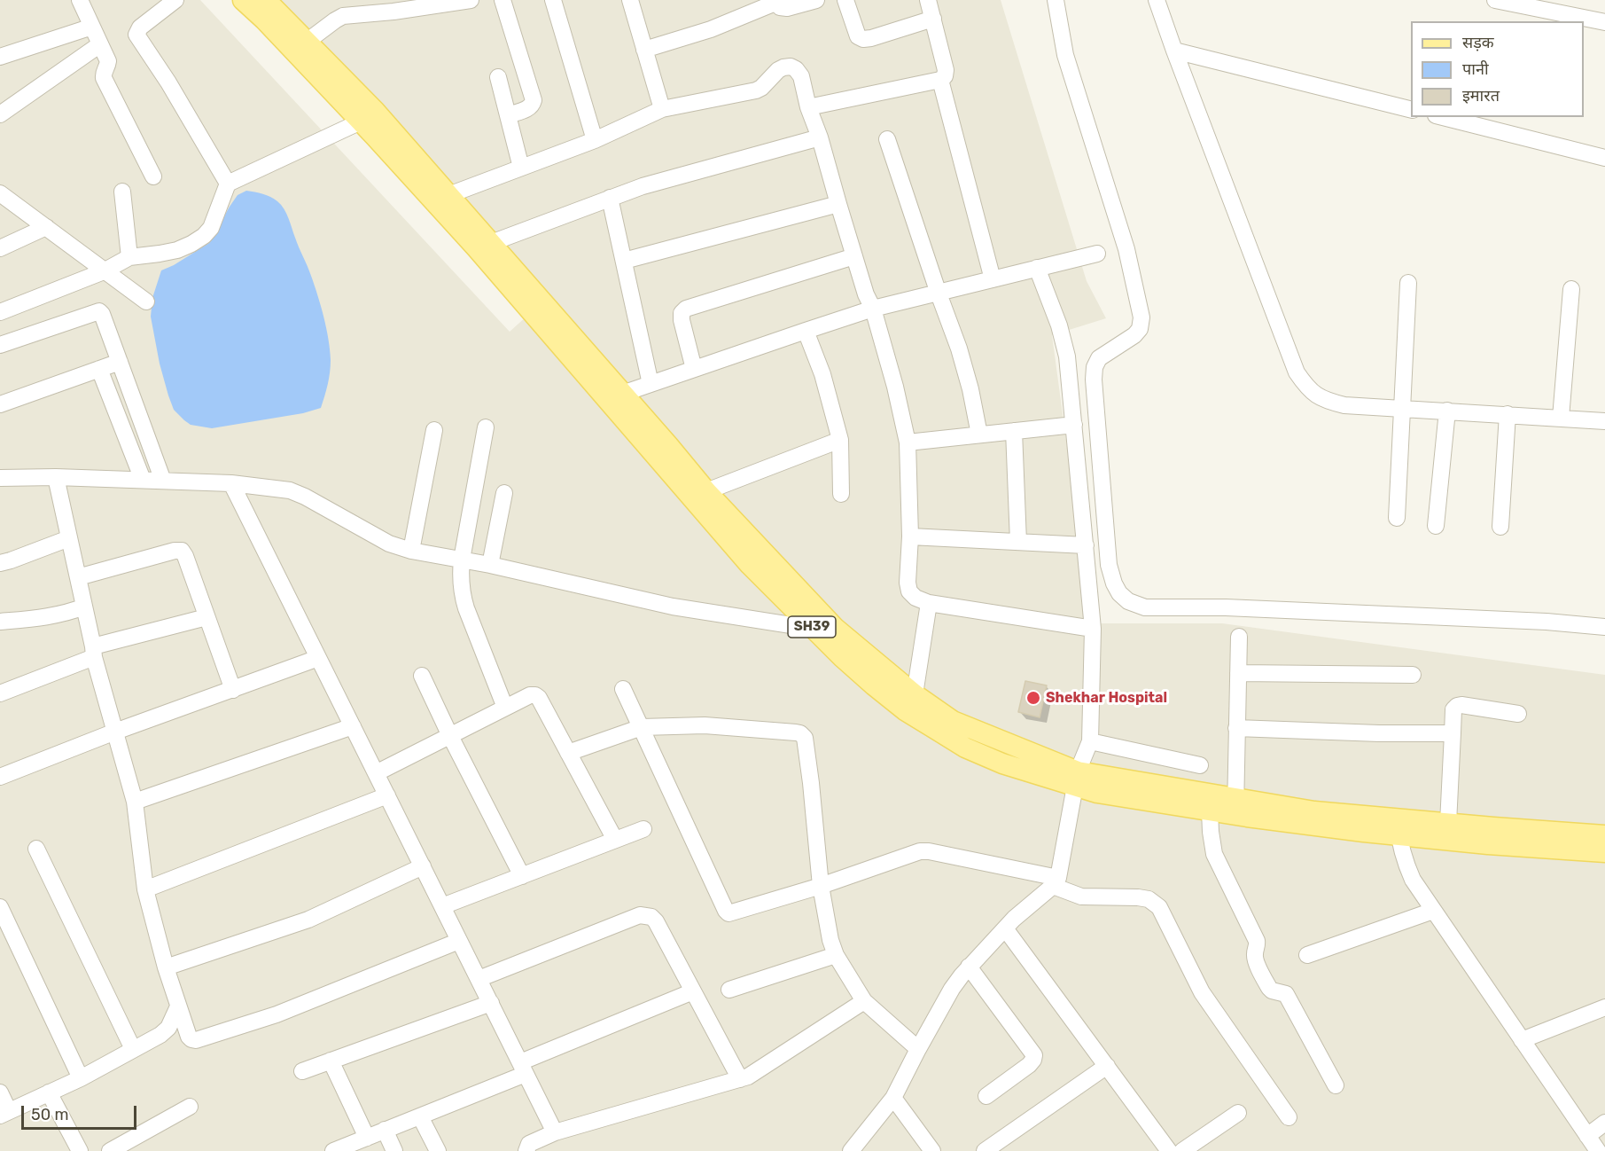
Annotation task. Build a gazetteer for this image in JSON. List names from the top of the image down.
{
  "streets": {
    "main road": ["SH39"]
  },
  "places": ["Shekhar Hospital"],
  "legend": ["सड़क", "पानी", "इमारत"],
  "scale_bar": "50 m"
}
